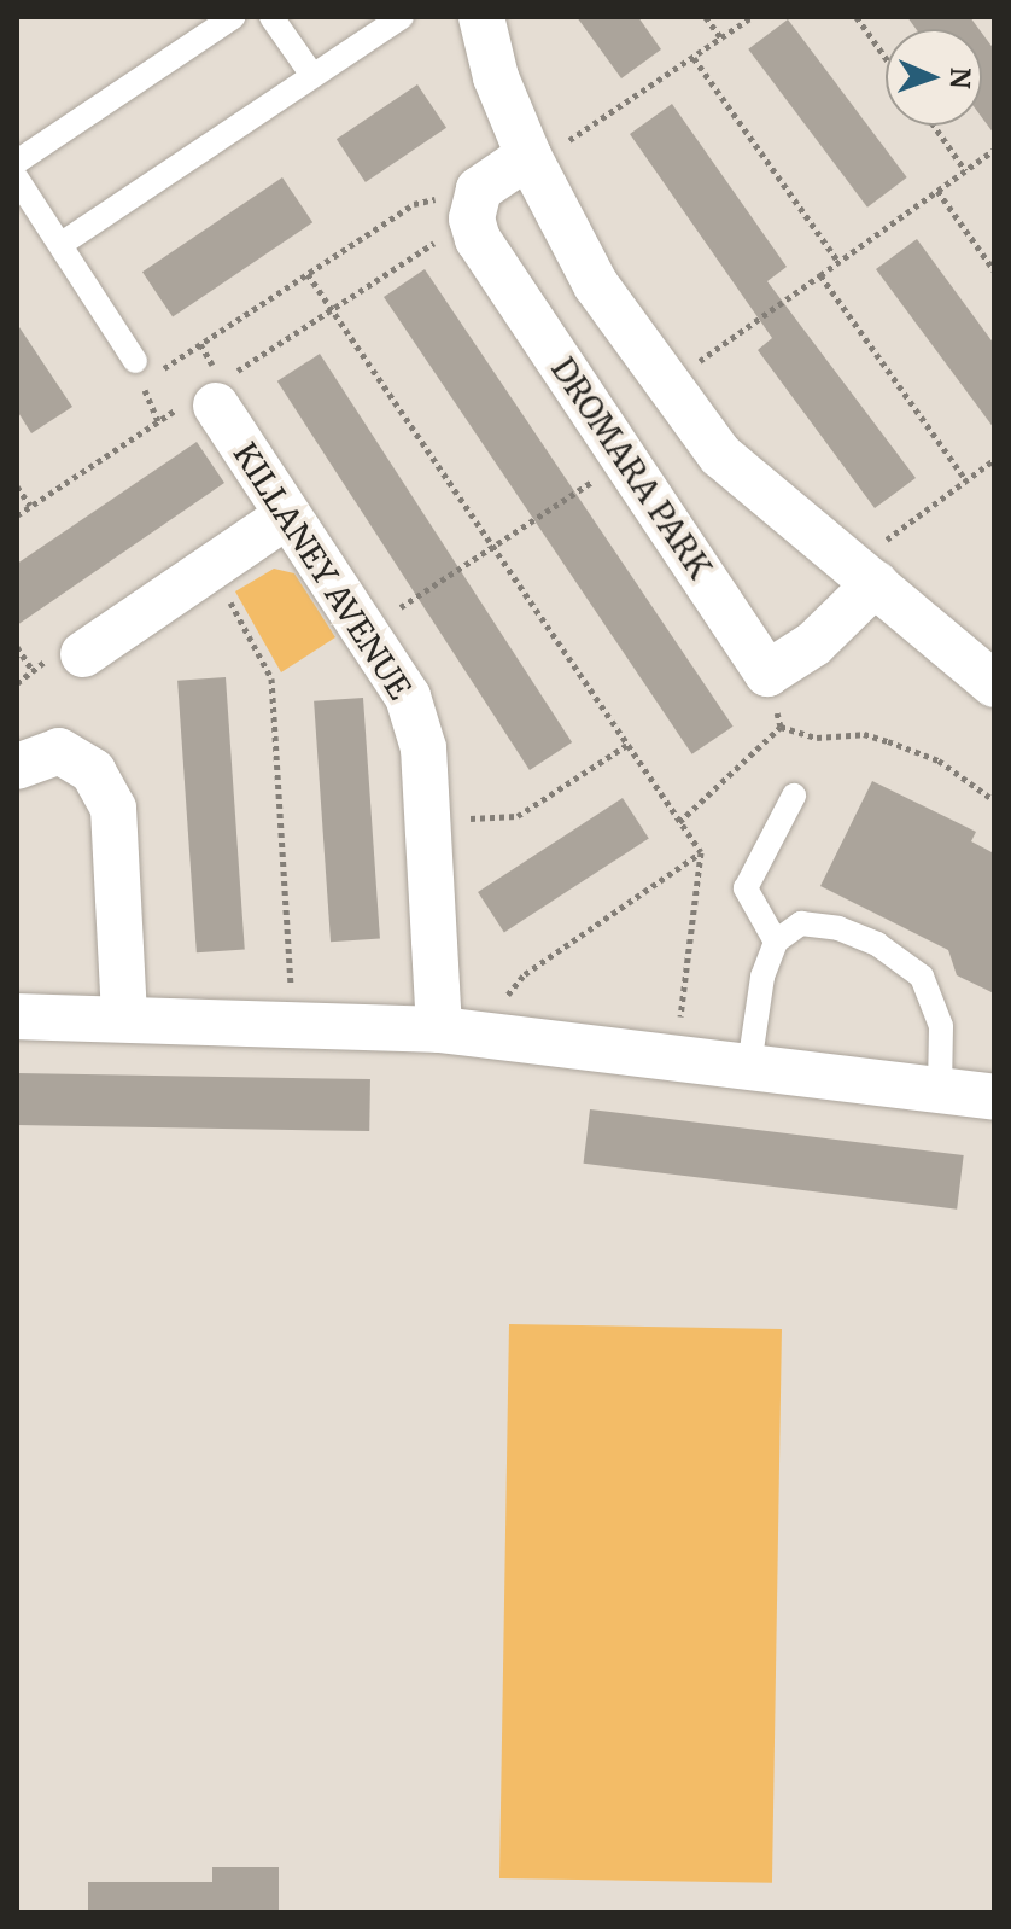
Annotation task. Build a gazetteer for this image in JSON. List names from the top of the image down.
{
  "streets": {
    "street": ["DROMARA PARK", "KILLANEY AVENUE"]
  },
  "north": "right"
}
